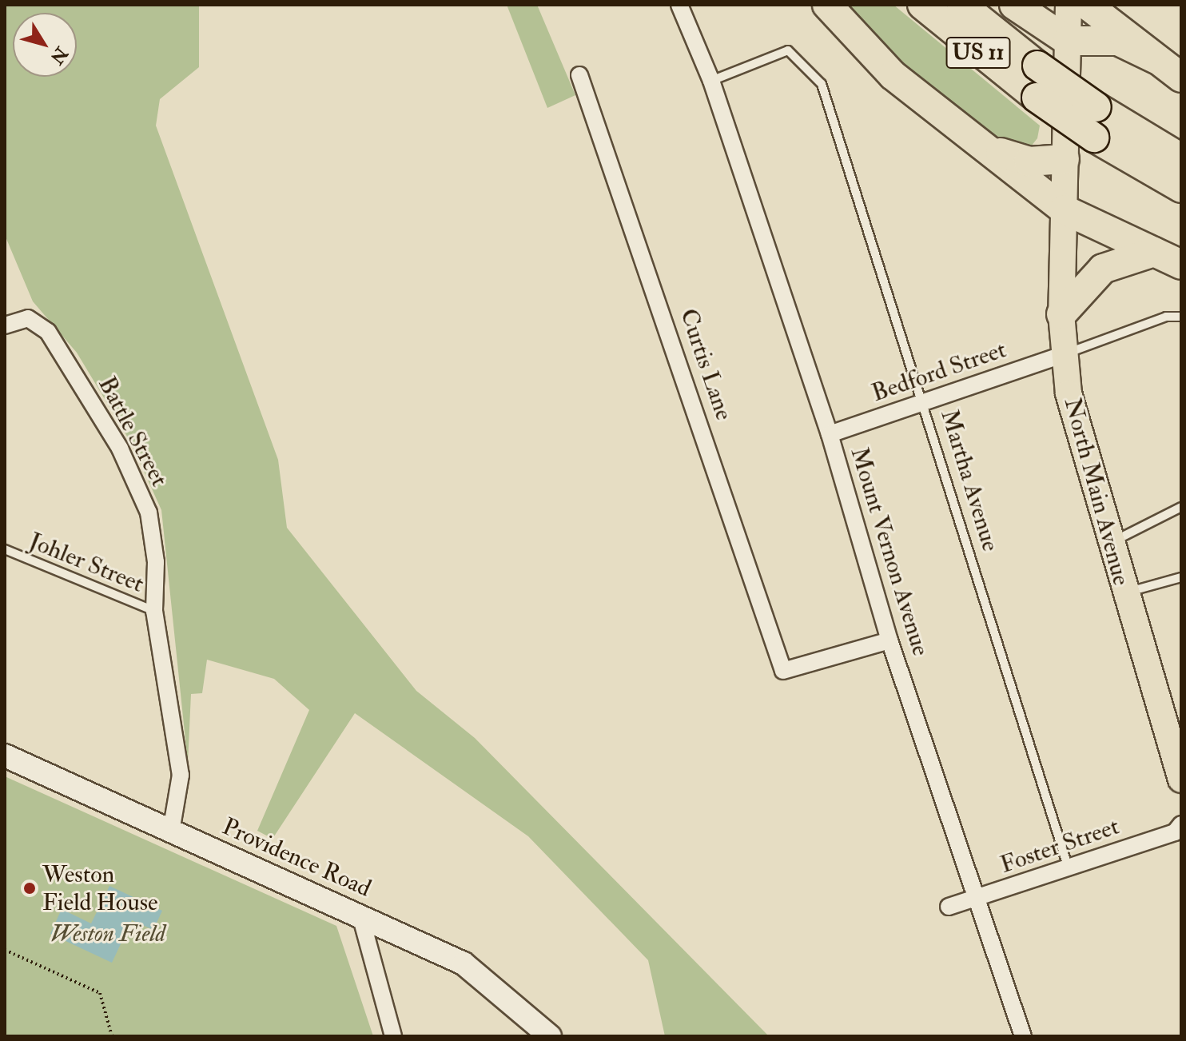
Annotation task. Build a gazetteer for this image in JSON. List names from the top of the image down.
{
  "streets": {
    "highway": ["US 11"],
    "main road": ["North Main Avenue", "Providence Road"],
    "street": [
      "Curtis Lane",
      "Bedford Street",
      "Battle Street",
      "Mount Vernon Avenue",
      "Foster Street"
    ],
    "lane": ["Martha Avenue", "Johler Street"]
  },
  "crossings": [
    ["Curtis Lane", "Mount Vernon Avenue"],
    ["Bedford Street", "Martha Avenue"],
    ["Bedford Street", "North Main Avenue"],
    ["Bedford Street", "Mount Vernon Avenue"],
    ["Battle Street", "Johler Street"],
    ["Martha Avenue", "Mount Vernon Avenue"],
    ["Martha Avenue", "Foster Street"],
    ["Mount Vernon Avenue", "Foster Street"]
  ],
  "parks": ["Weston Field"],
  "places": ["Weston Field House"],
  "north": "bottom right"
}
